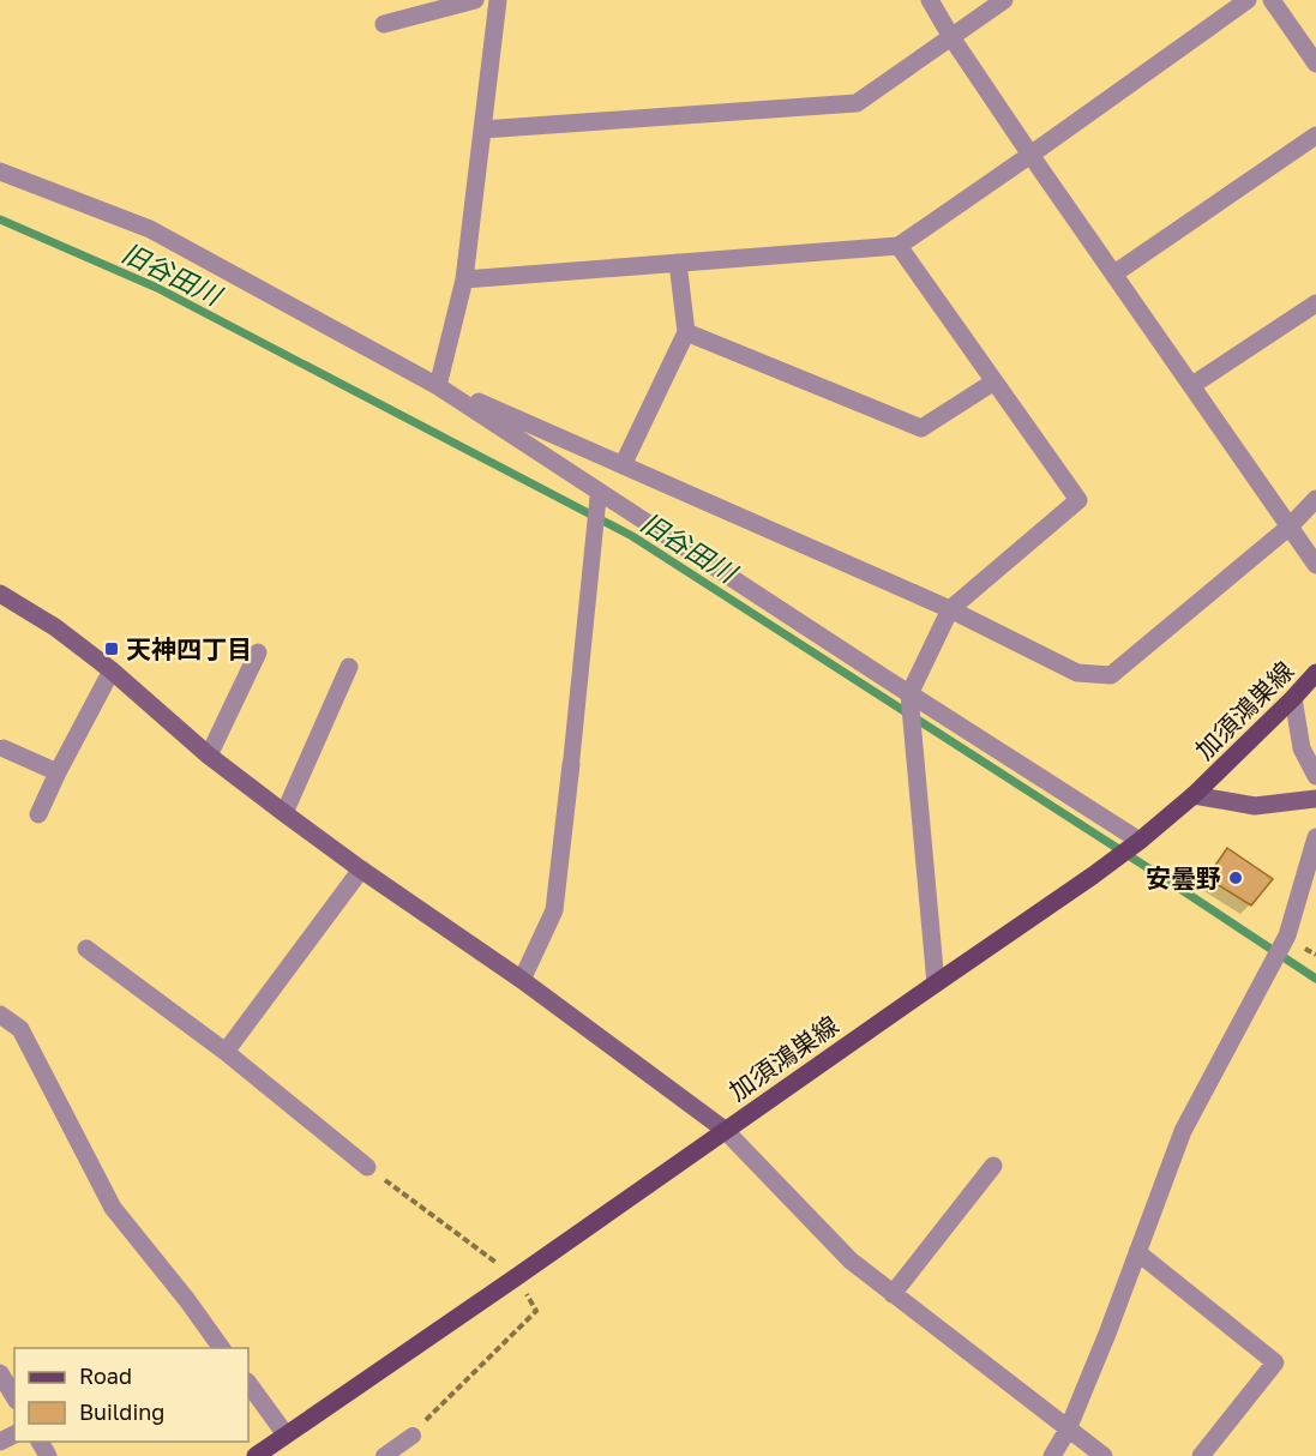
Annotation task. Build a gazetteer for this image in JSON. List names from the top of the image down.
{
  "streets": {
    "main road": ["加須鴻巣線"]
  },
  "water": ["旧谷田川"],
  "places": {
    "transit": ["天神四丁目"],
    "other": ["安曇野"]
  },
  "legend": ["Road", "Building"]
}
